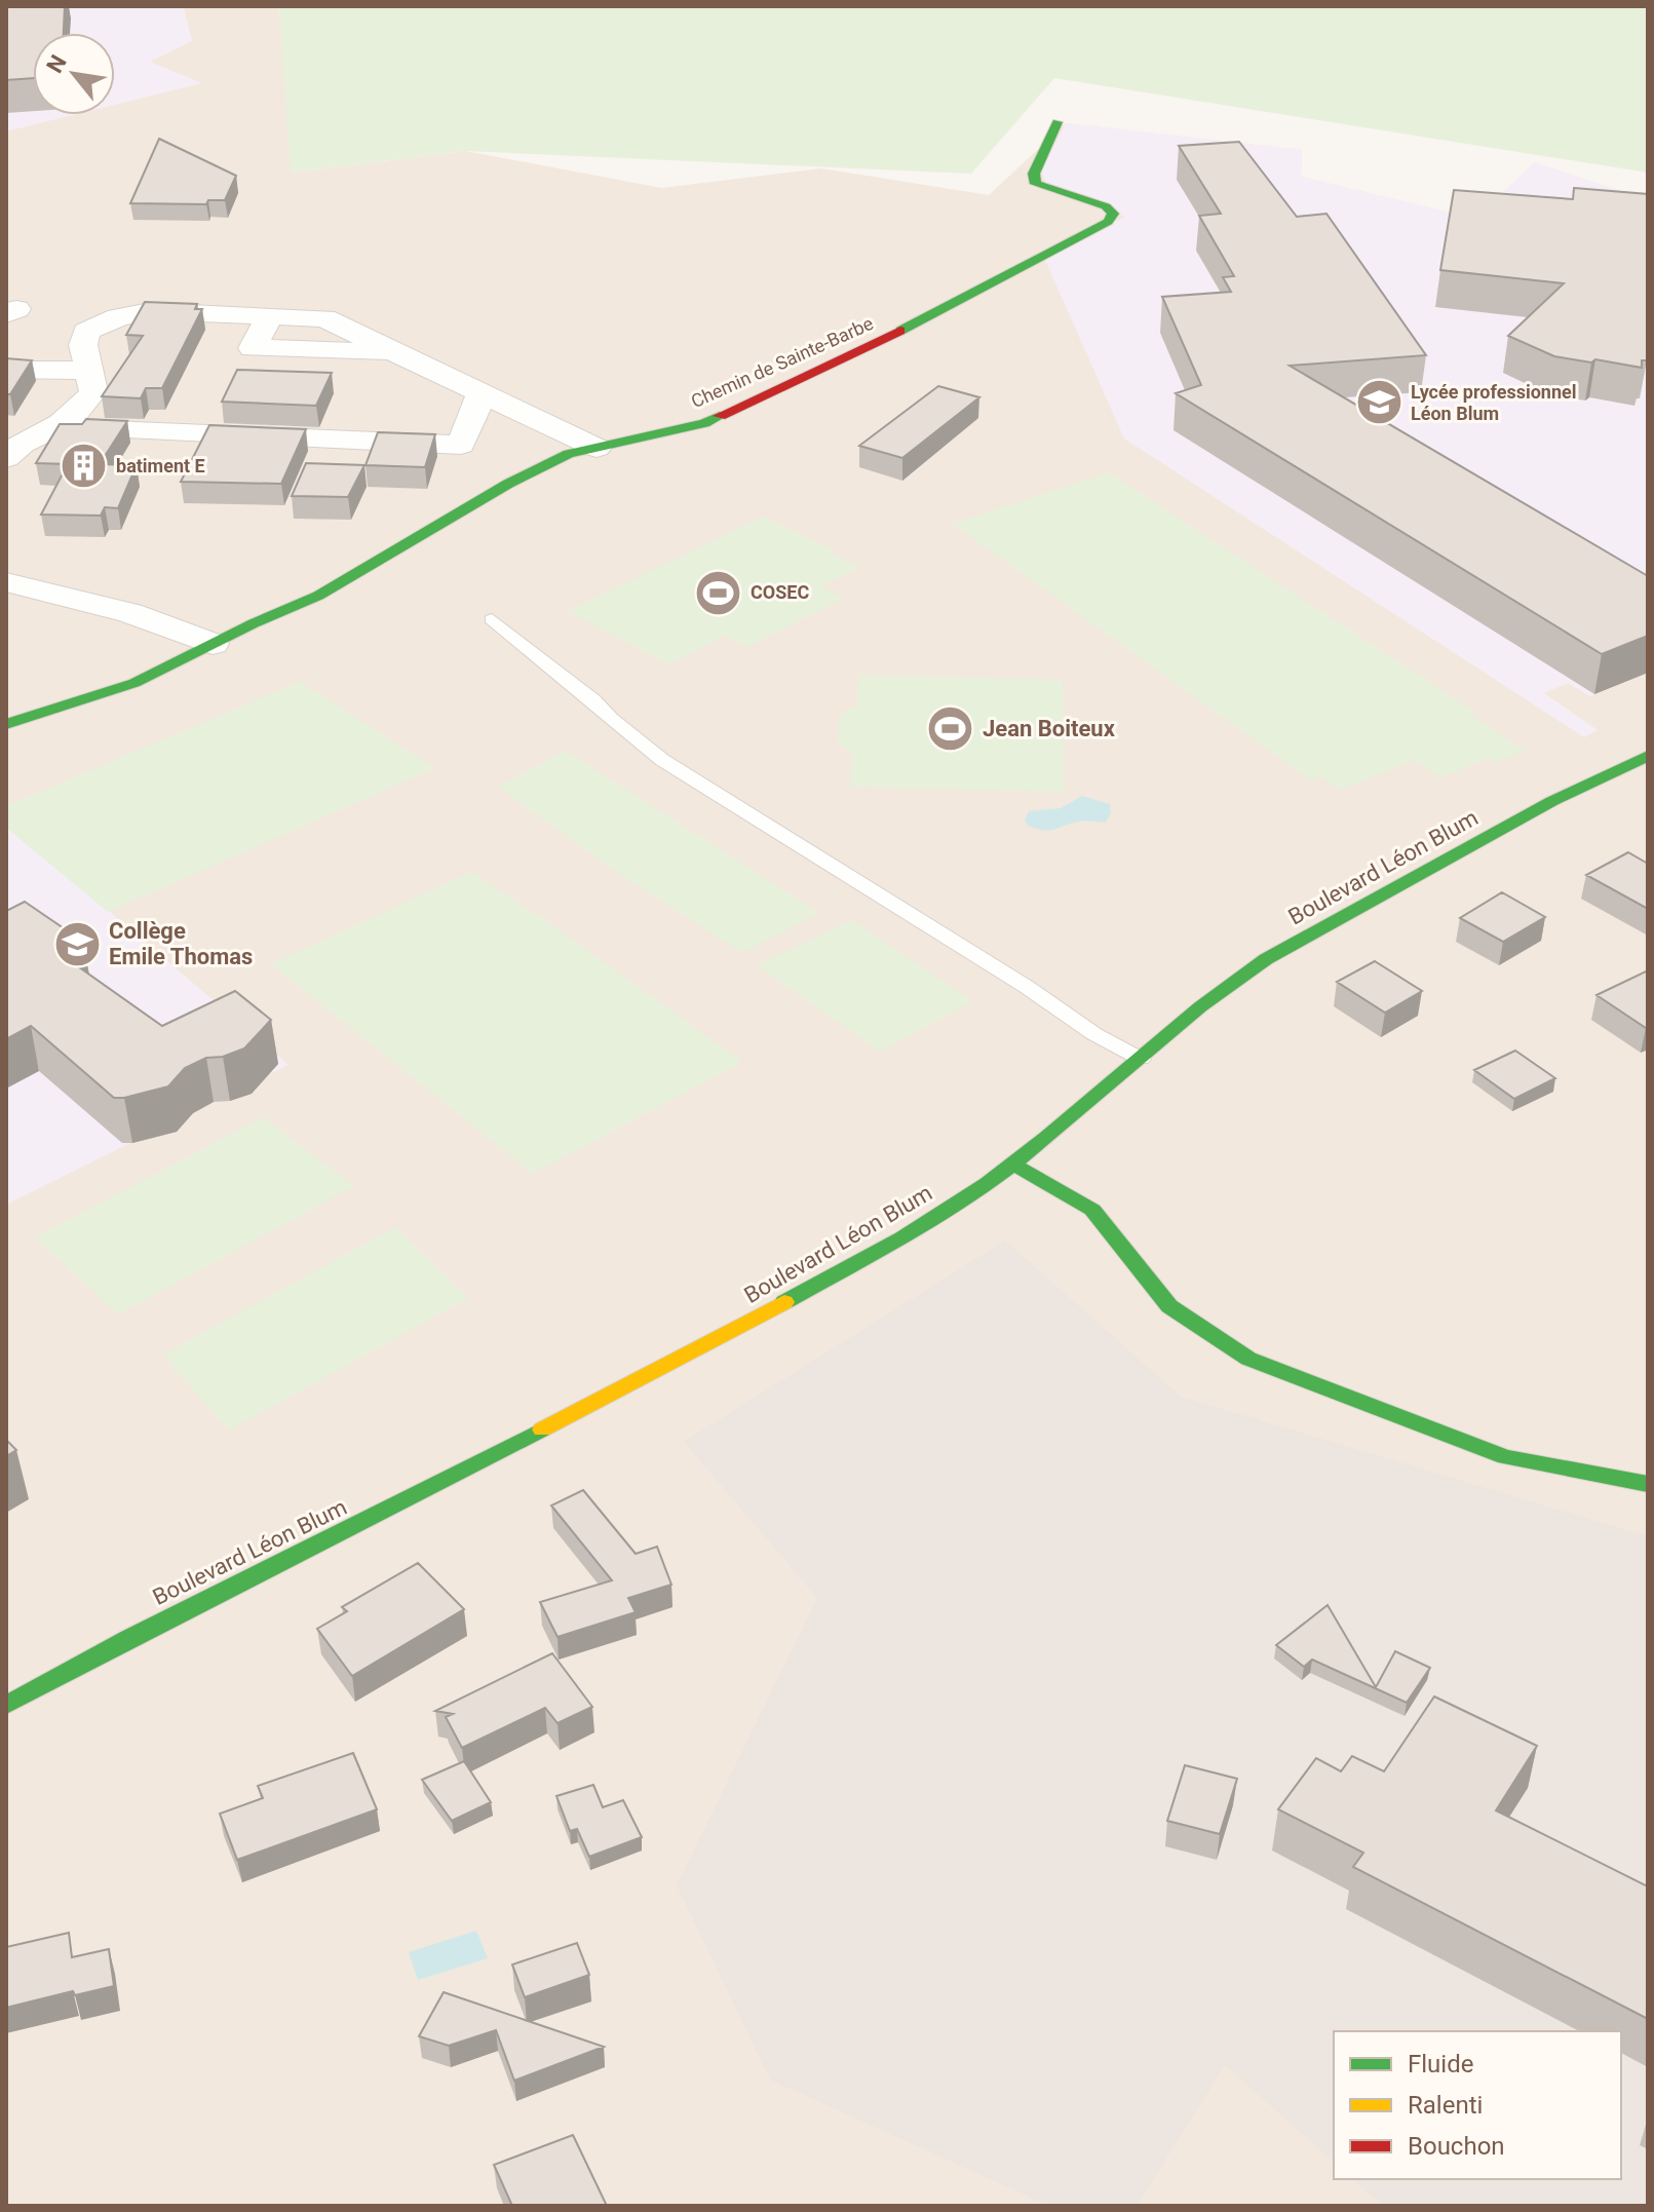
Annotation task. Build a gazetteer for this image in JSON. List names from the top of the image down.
{
  "streets": {
    "street": ["Chemin de Sainte-Barbe", "Boulevard Léon Blum"]
  },
  "places": {
    "school or university": ["Lycée professionnel Léon Blum", "Collège Emile Thomas"],
    "building": ["batiment E"],
    "sports": ["COSEC", "Jean Boiteux"]
  },
  "legend": ["Fluide", "Ralenti", "Bouchon"],
  "north": "top left"
}
